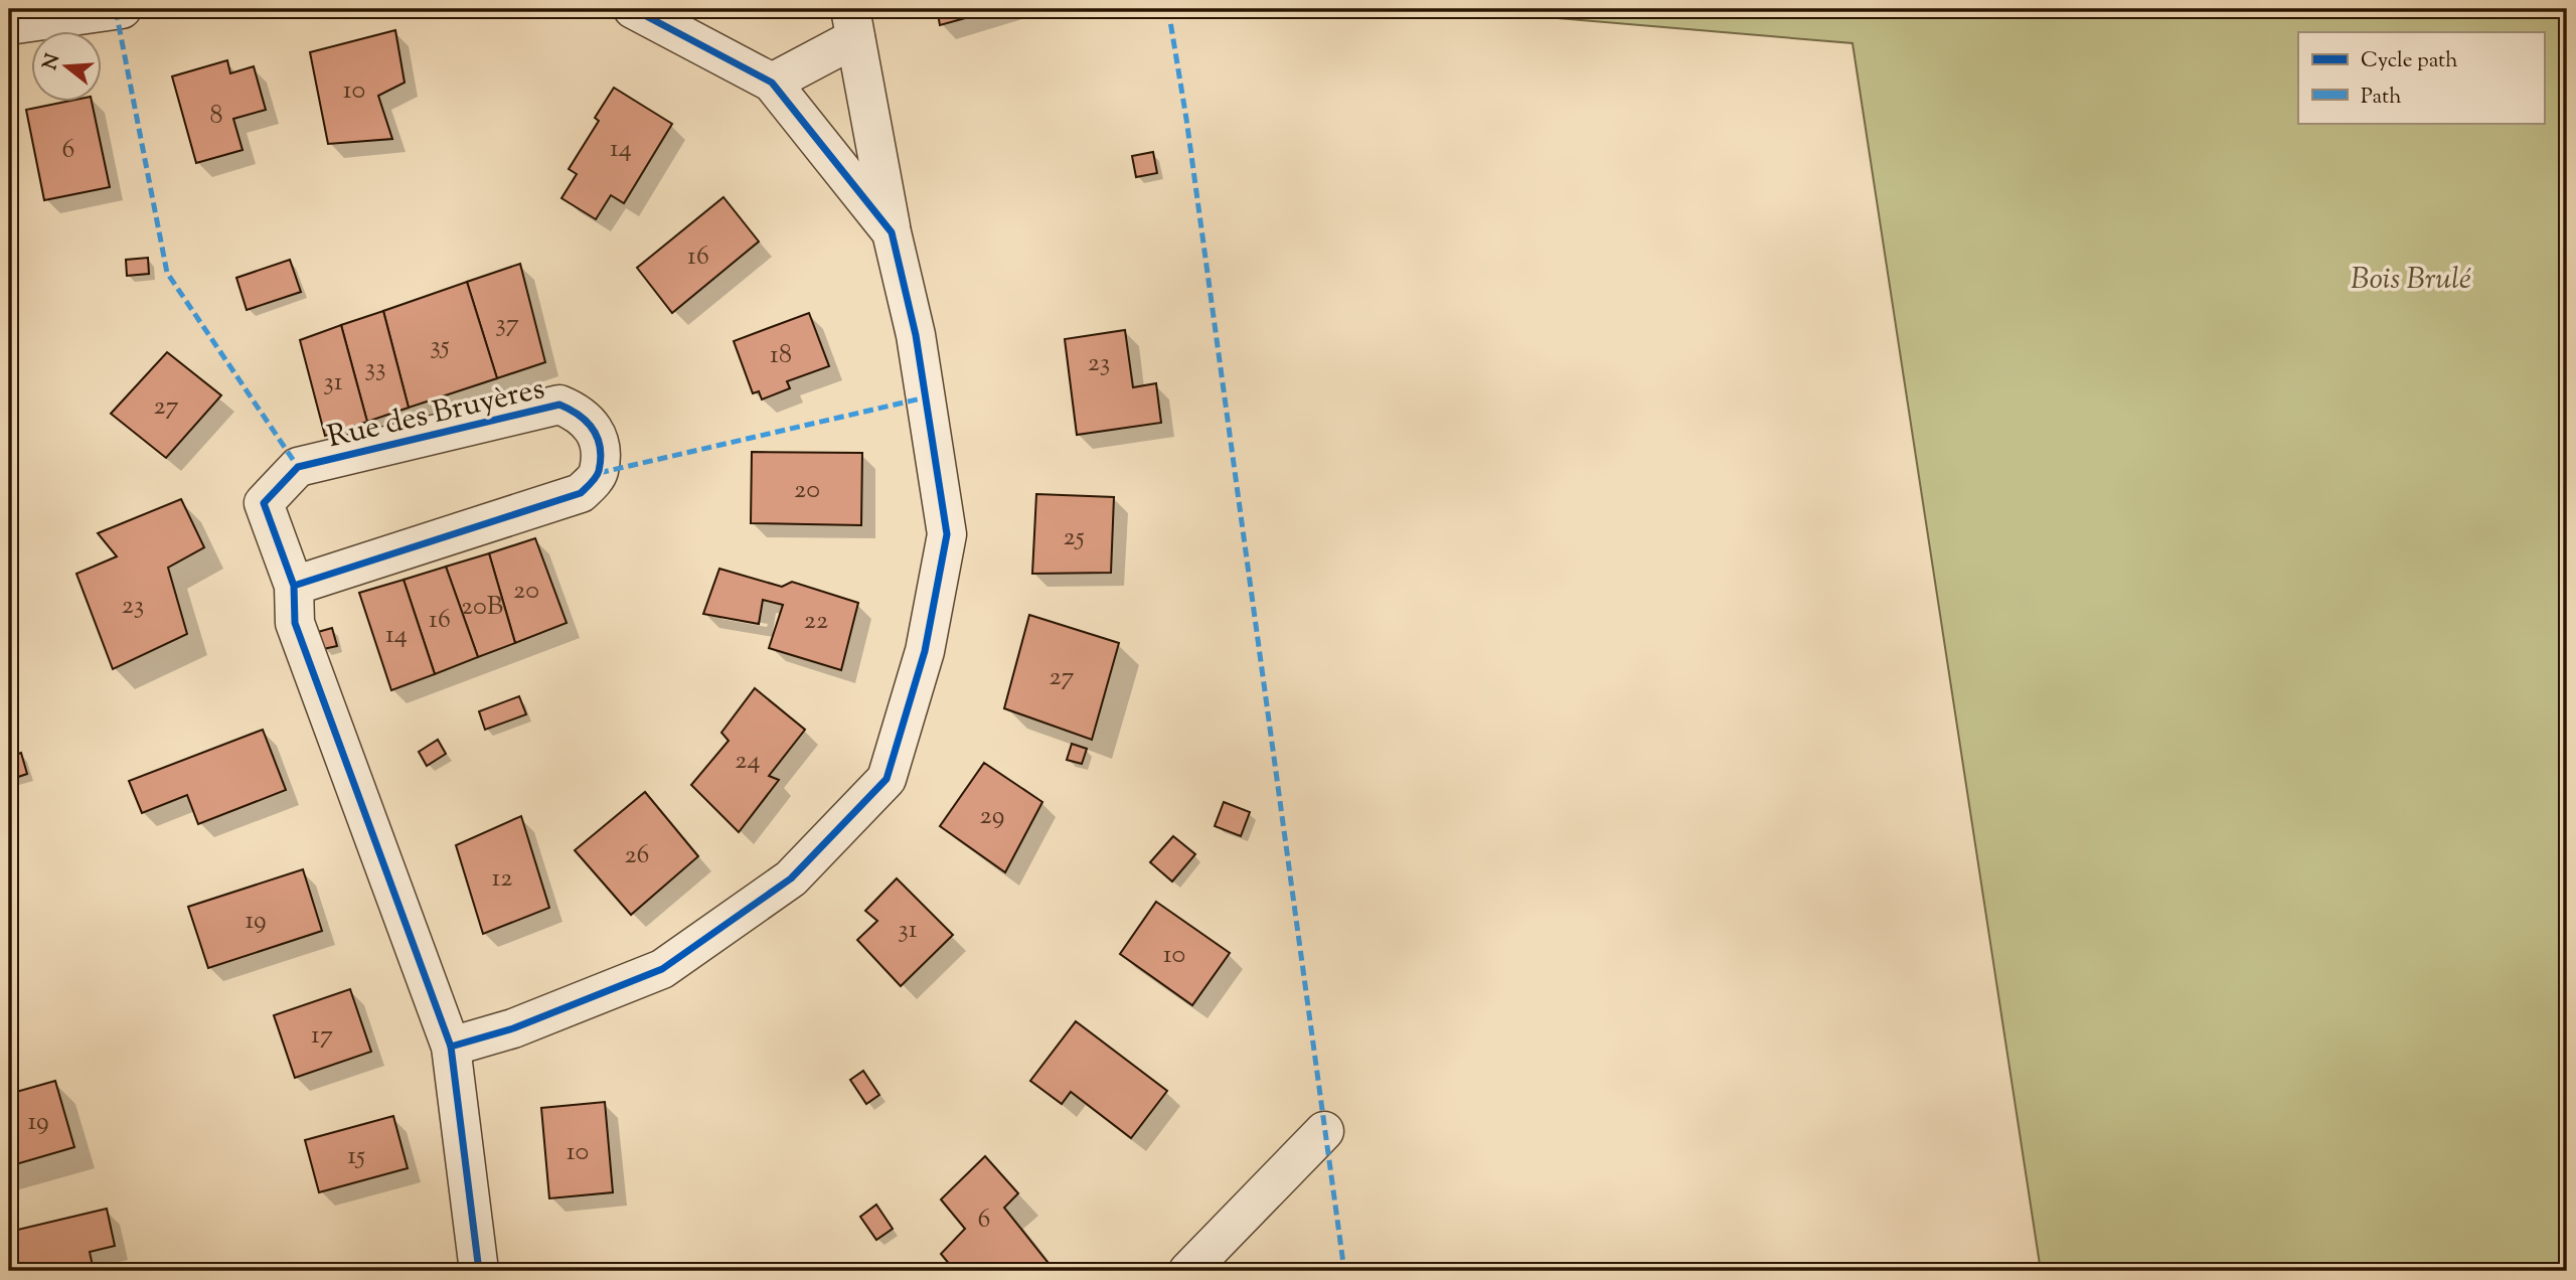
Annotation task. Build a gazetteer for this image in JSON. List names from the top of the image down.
{
  "streets": {
    "street": ["Rue des Bruyères"]
  },
  "parks": ["Bois Brulé"],
  "house_numbers": [
    "10",
    "8",
    "14",
    "6",
    "16",
    "37",
    "35",
    "18",
    "23",
    "33",
    "31",
    "27",
    "20",
    "25",
    "20",
    "23",
    "20B",
    "16",
    "22",
    "14",
    "27",
    "24",
    "29",
    "26",
    "12",
    "19",
    "31",
    "10",
    "17",
    "19",
    "10",
    "15",
    "6"
  ],
  "legend": ["Cycle path", "Path"],
  "north": "left"
}
